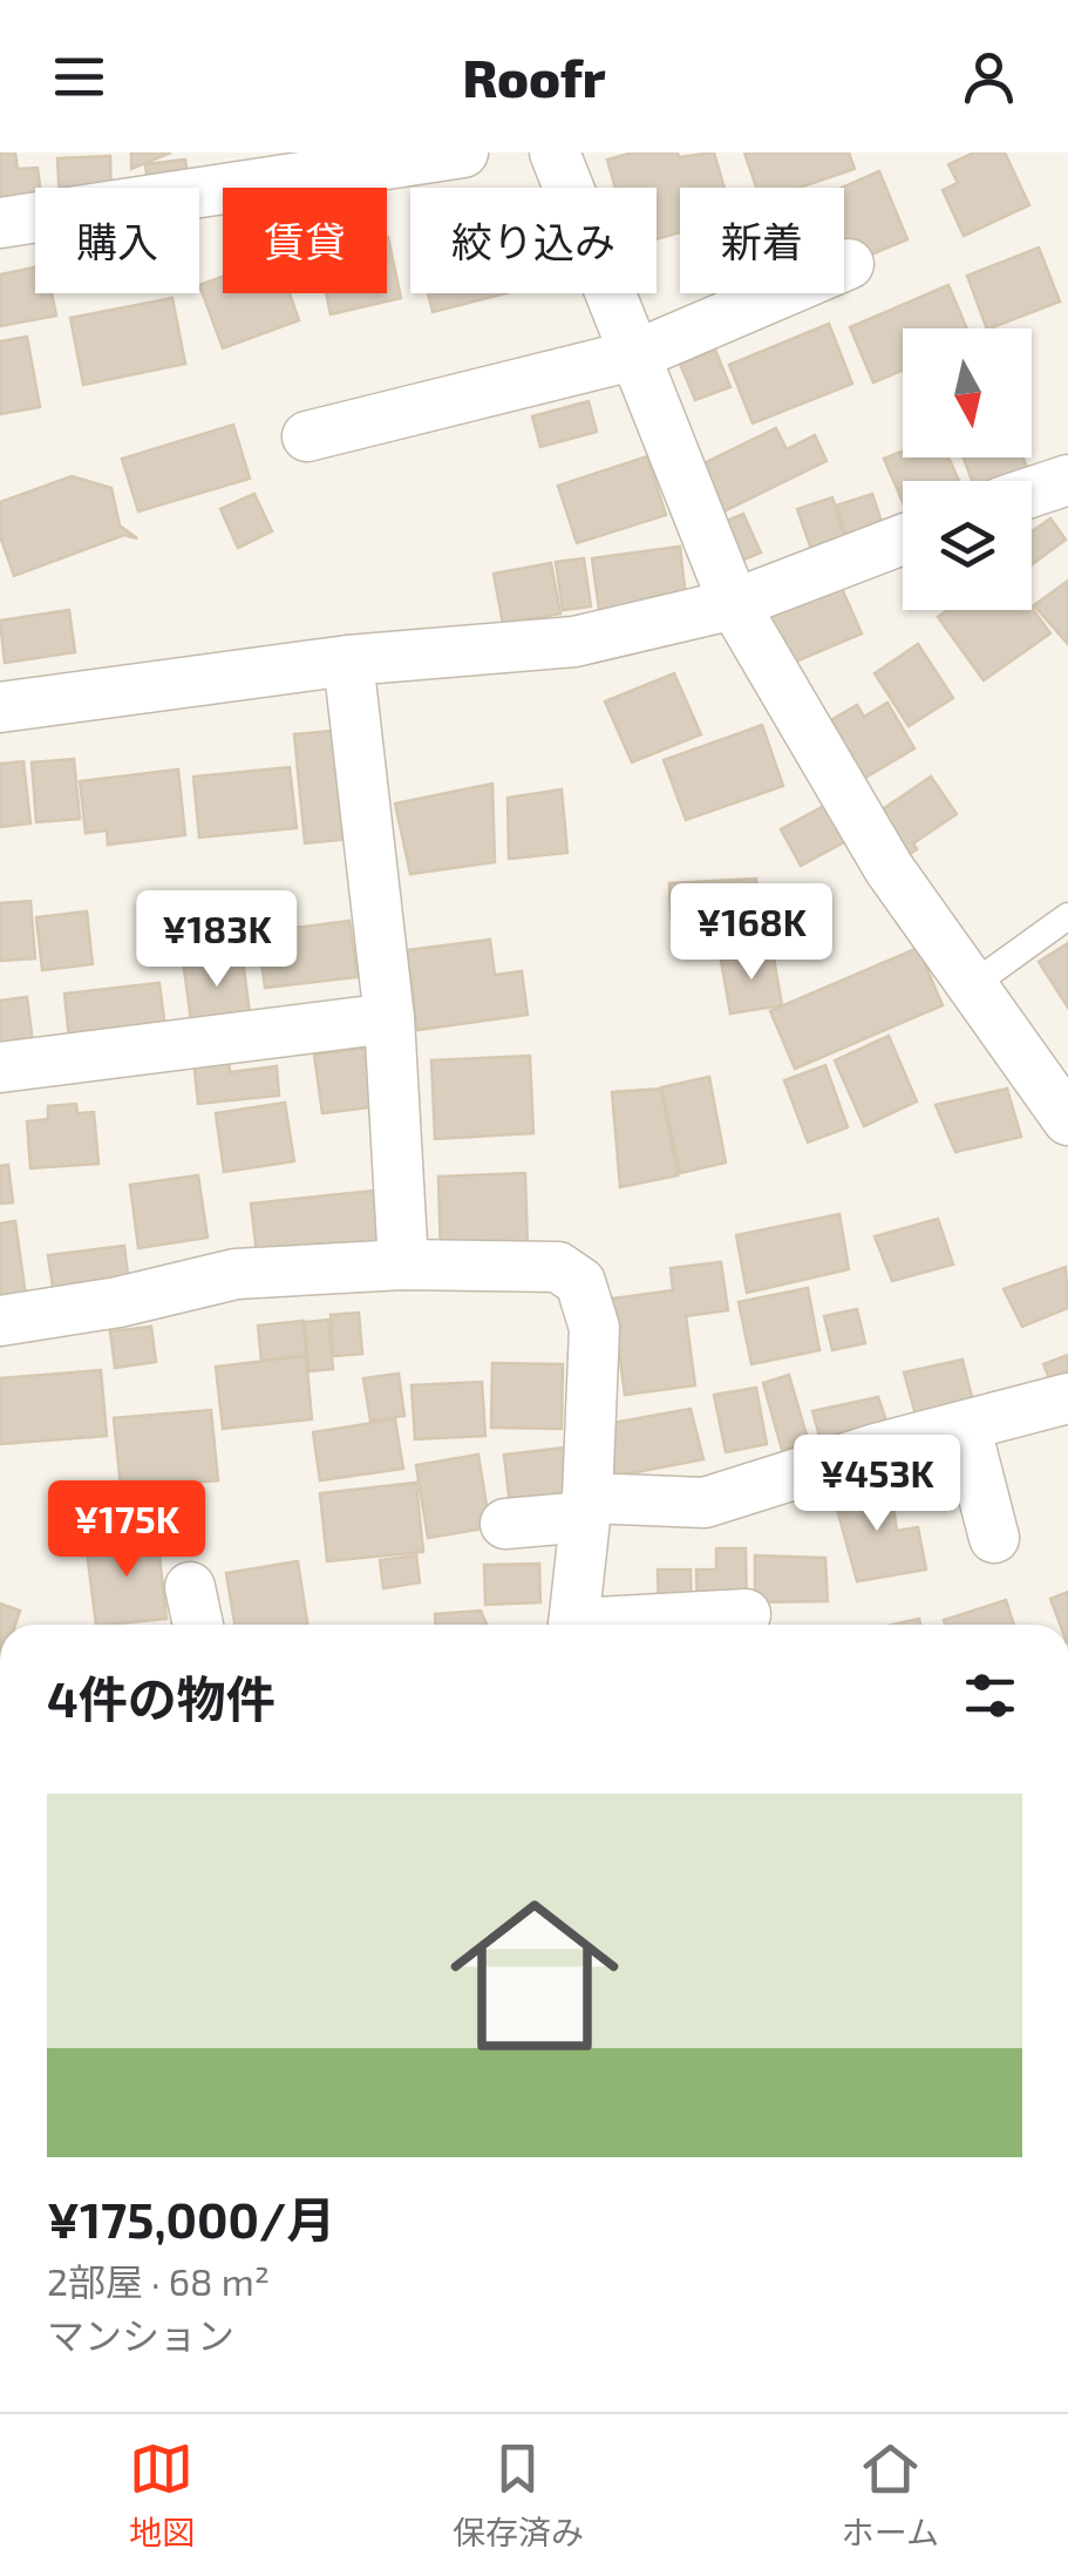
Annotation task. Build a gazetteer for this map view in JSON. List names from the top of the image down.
{
  "north": "bottom",
  "page": {
    "header": "Roofr",
    "chip": [
      "購入",
      "賃貸",
      "絞り込み",
      "新着"
    ],
    "price": [
      "¥168K",
      "¥183K",
      "¥453K",
      "¥175K"
    ],
    "heading": "4件の物件",
    "list": [
      {
        "name": "¥175,000/月",
        "note": "2部屋 · 68 m² · マンション"
      }
    ],
    "tabs": ["地図", "保存済み", "ホーム"]
  }
}
